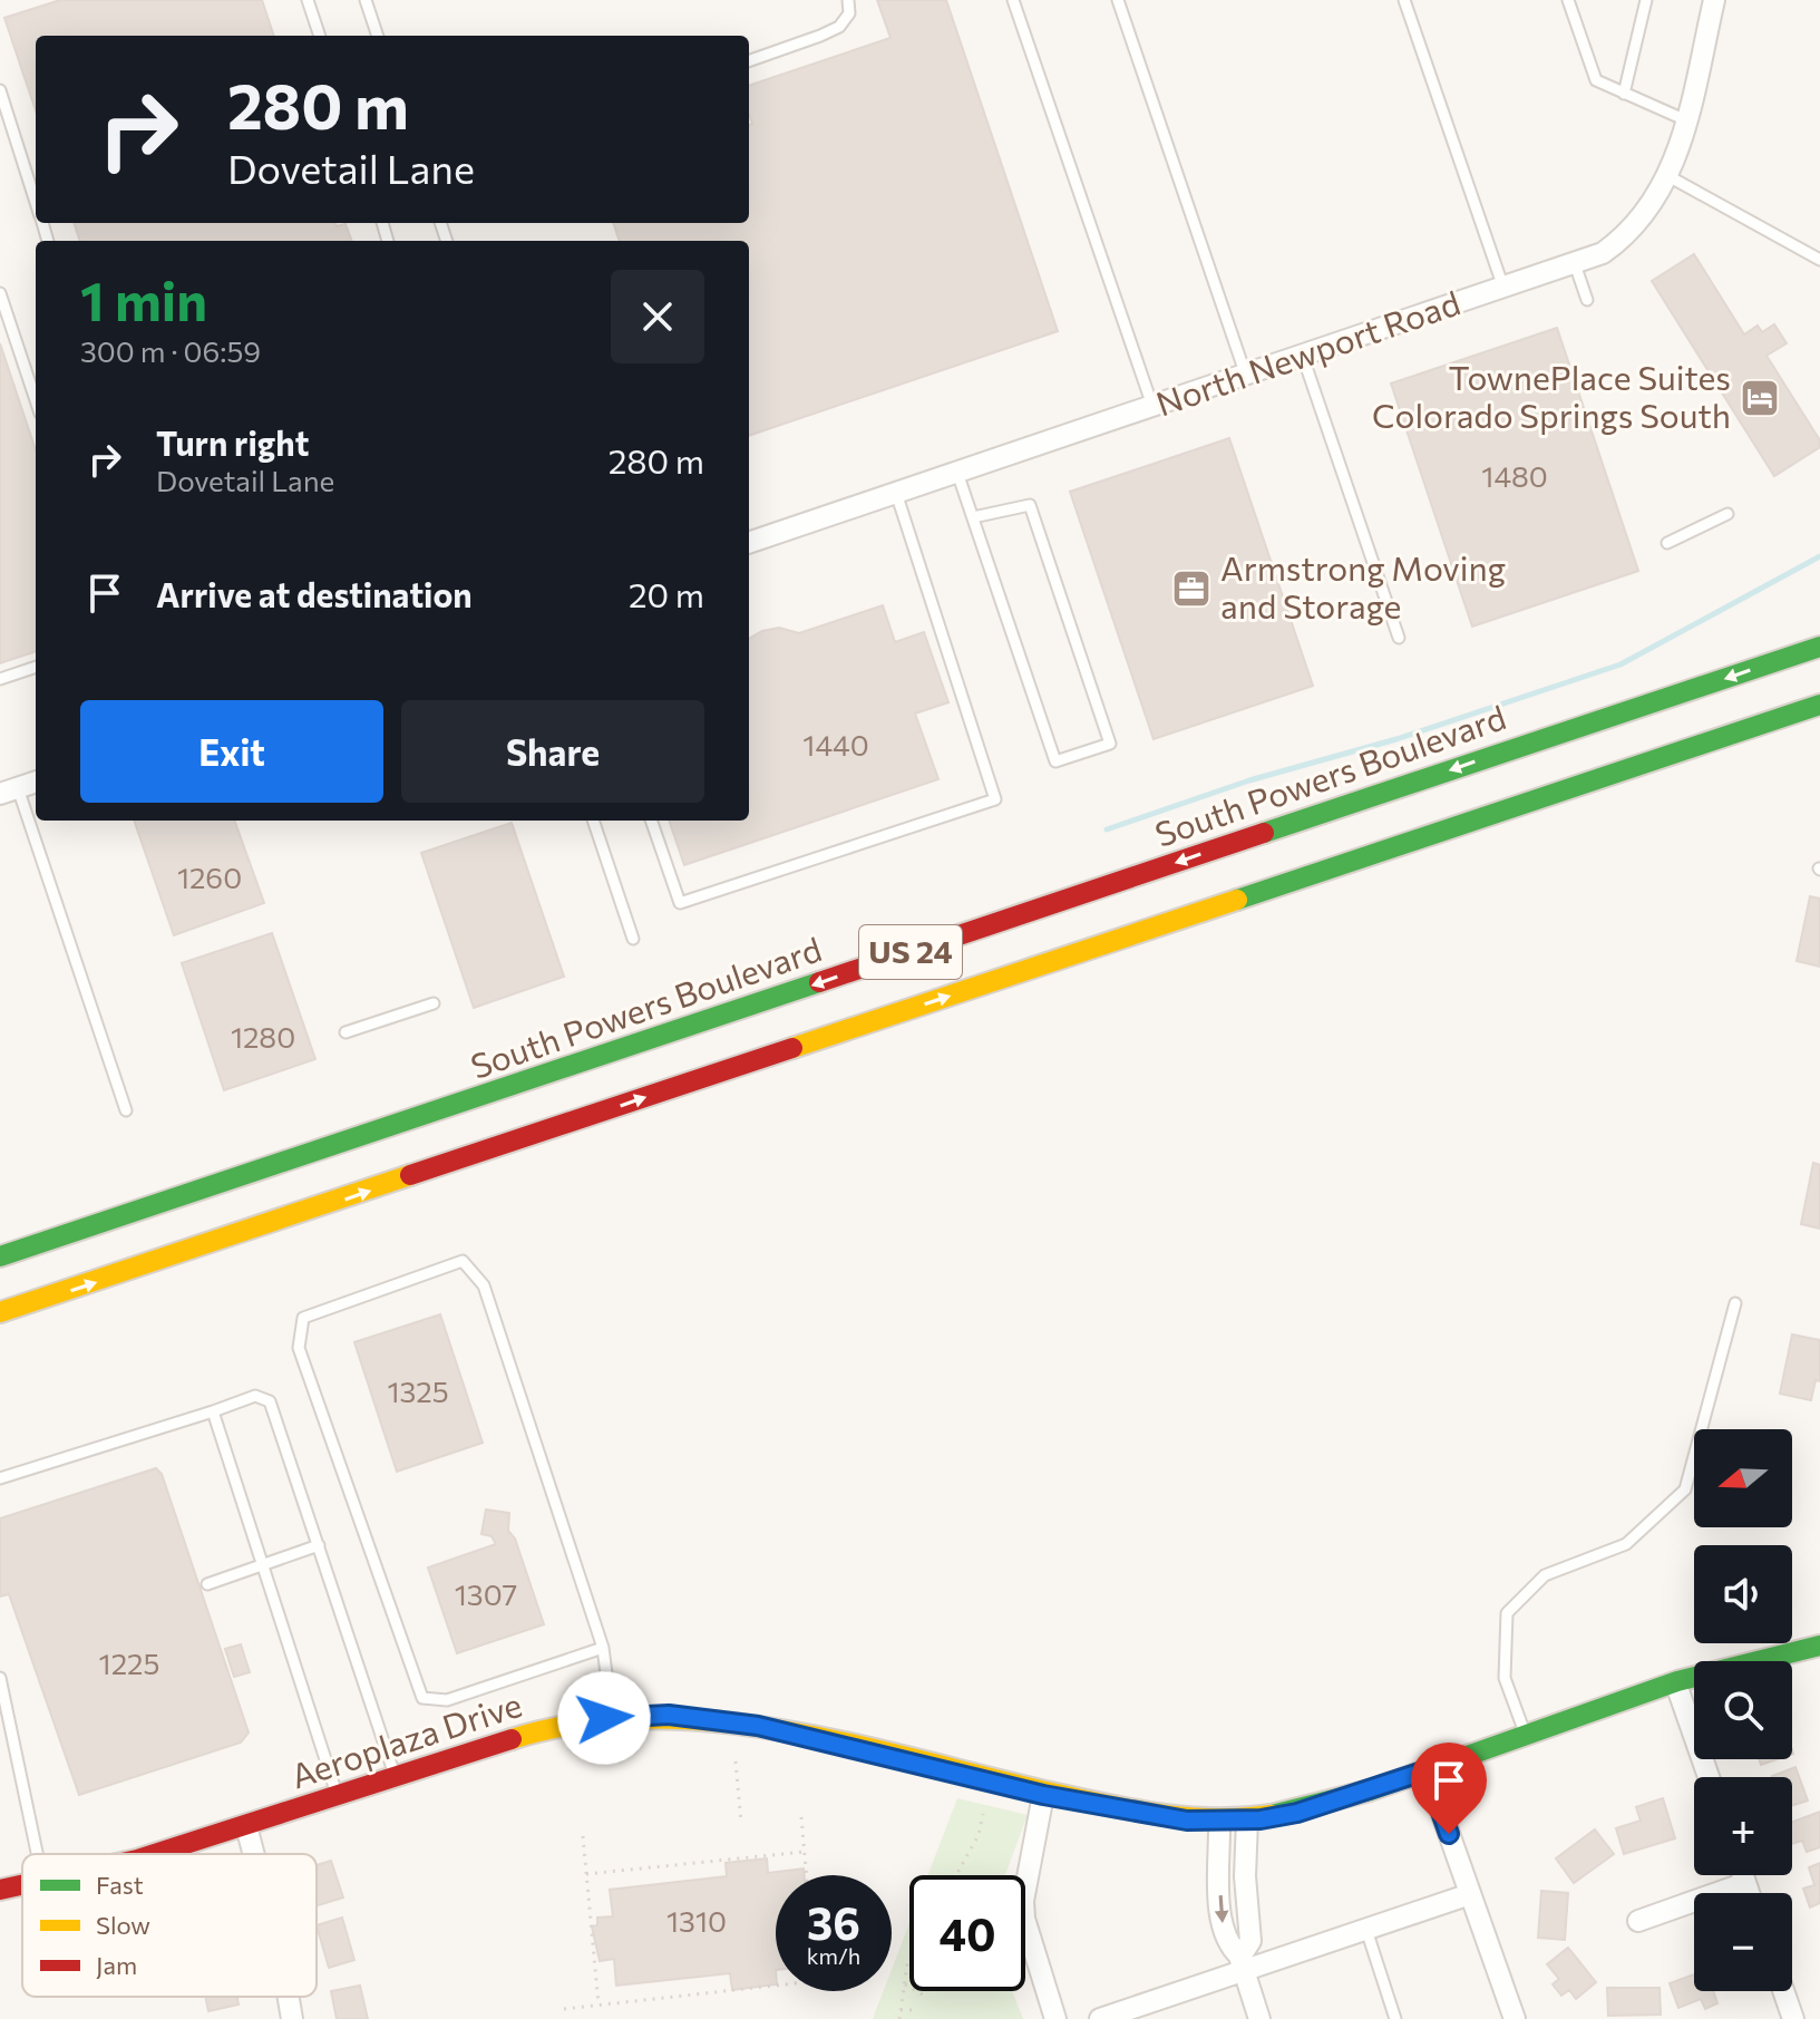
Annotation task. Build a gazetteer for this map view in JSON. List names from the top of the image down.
{
  "streets": {
    "main road": ["South Powers Boulevard", "US 24", "Aeroplaza Drive"],
    "street": ["North Newport Road"]
  },
  "places": {
    "hotel": ["TownePlace Suites Colorado Springs South"],
    "office": ["Armstrong Moving and Storage"]
  },
  "house_numbers": [
    "1480",
    "1440",
    "1260",
    "1280",
    "1325",
    "1307",
    "1225",
    "1310"
  ],
  "legend": ["Fast", "Slow", "Jam"],
  "north": "left",
  "page": {
    "turn": ["280 m", "Dovetail Lane"],
    "heading": ["1 min", "300 m · 06:59"],
    "list": [
      {
        "name": "Turn right",
        "note": "Dovetail Lane",
        "value": "280 m"
      },
      {
        "name": "Arrive at destination",
        "value": "20 m"
      }
    ],
    "buttons": ["Exit", "Share"],
    "map_buttons": ["+", "−"],
    "speed": "36 km/h",
    "limit": "40"
  }
}
